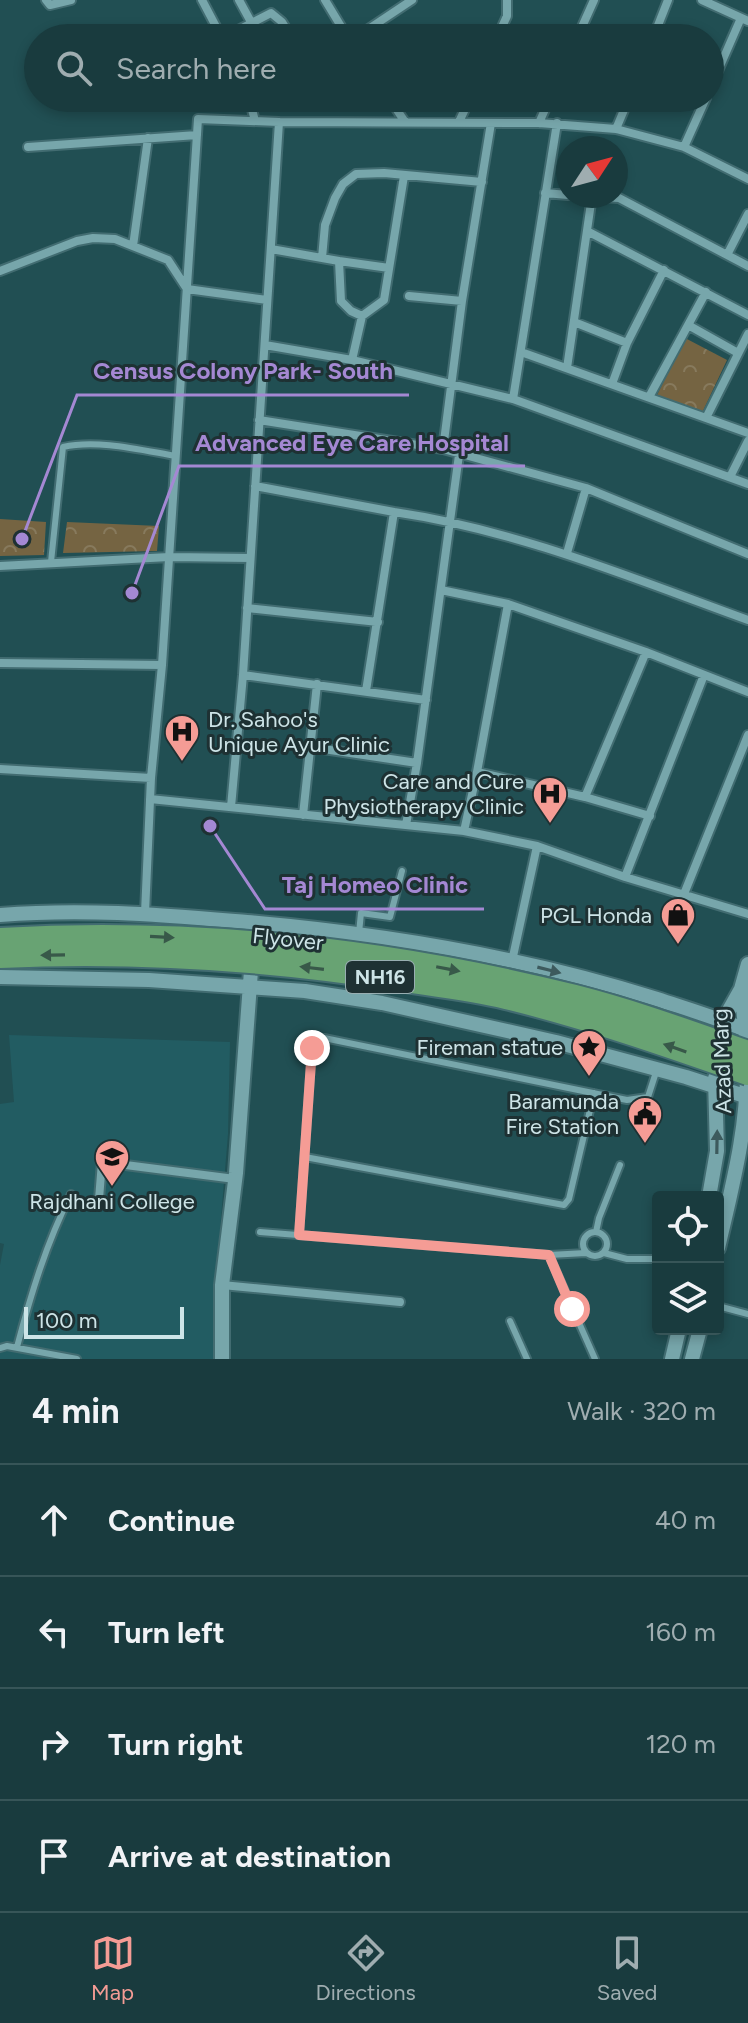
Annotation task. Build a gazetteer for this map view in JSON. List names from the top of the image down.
{
  "streets": {
    "highway": ["Flyover", "NH16"],
    "street": ["Azad Marg"]
  },
  "crossings": [
    ["Flyover", "Azad Marg"]
  ],
  "places": {
    "other": ["Census Colony Park- South", "Advanced Eye Care Hospital", "Taj Homeo Clinic"],
    "hospital": ["Dr. Sahoo's Unique Ayur Clinic", "Care and Cure Physiotherapy Clinic"],
    "shop": ["PGL Honda"],
    "place": ["Fireman statue"],
    "public building": ["Baramunda Fire Station"],
    "school or university": ["Rajdhani College"]
  },
  "scale_bar": "100 m",
  "north": "top right",
  "page": {
    "search": "Search here",
    "scale": "100 m",
    "heading": ["4 min", "Walk · 320 m"],
    "list": [
      ["Continue", "40 m"],
      ["Turn left", "160 m"],
      ["Turn right", "120 m"],
      "Arrive at destination"
    ],
    "nav": ["Map", "Directions", "Saved"]
  }
}
